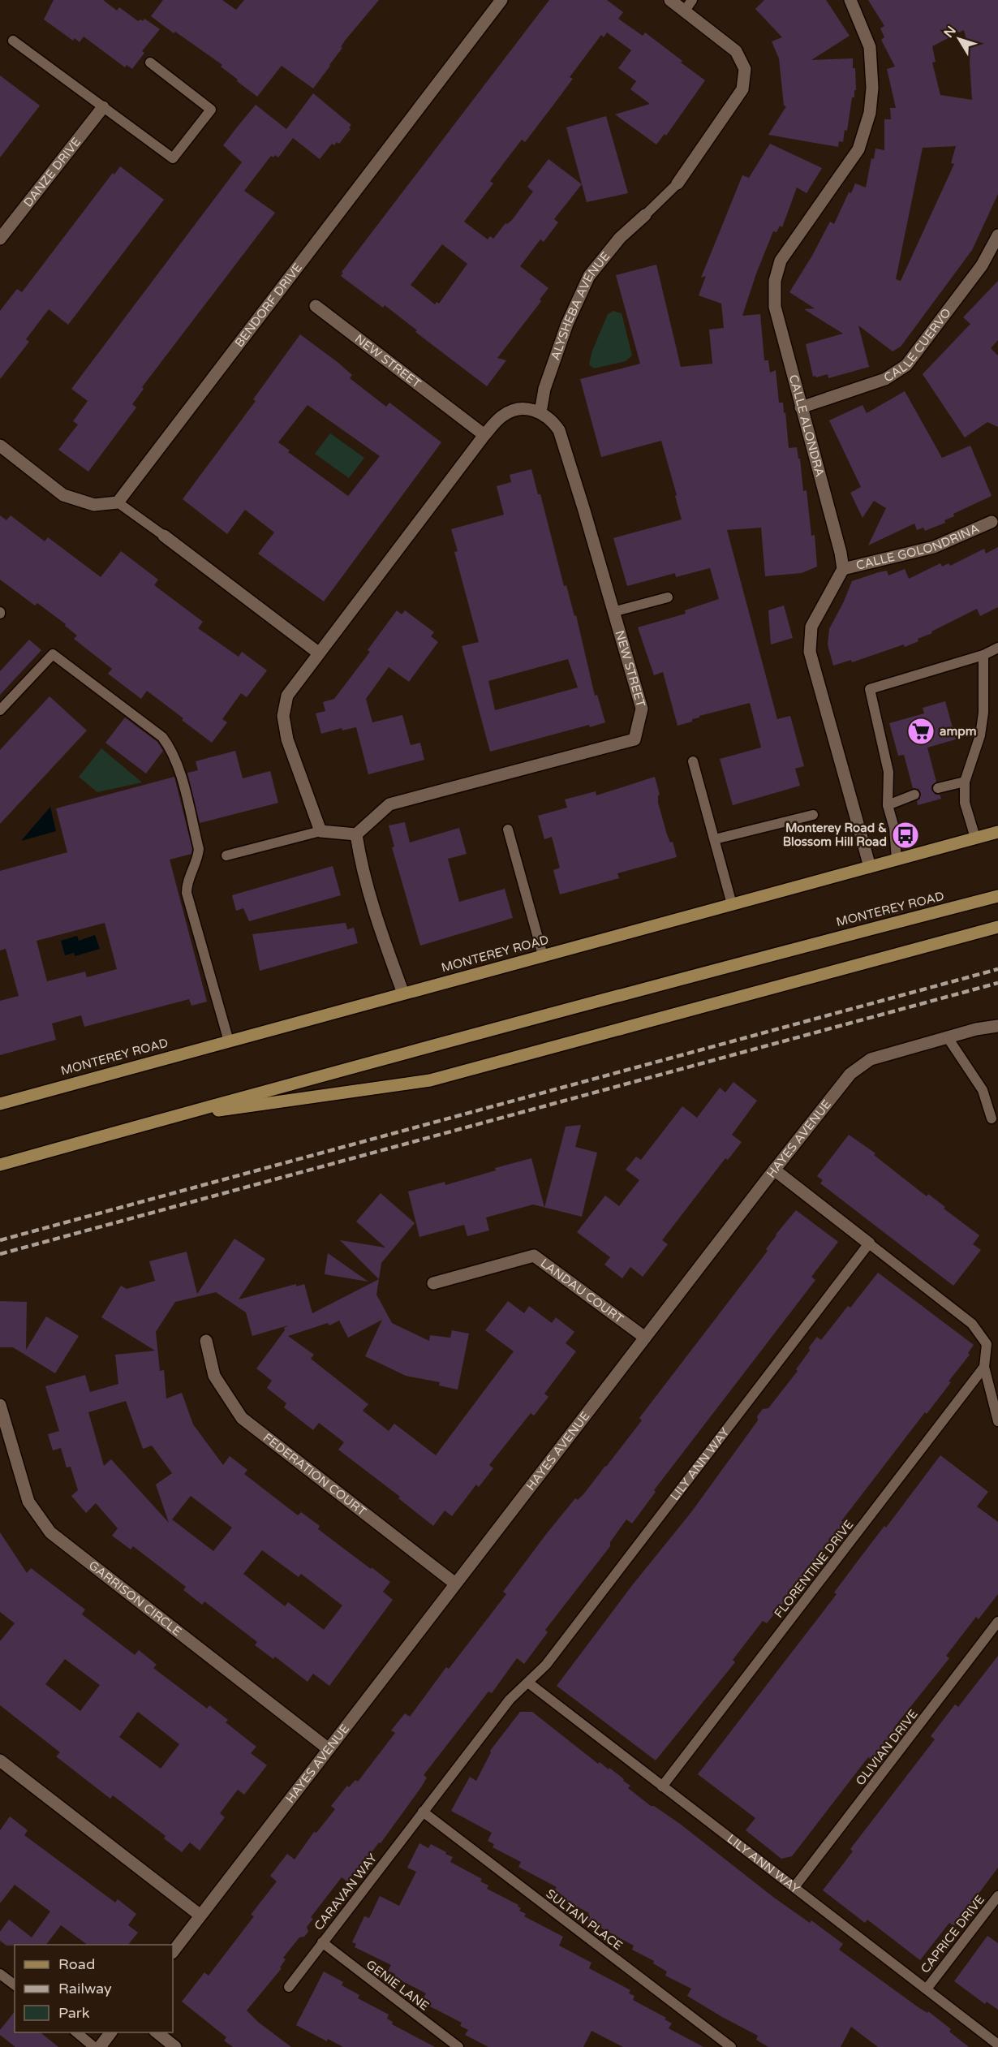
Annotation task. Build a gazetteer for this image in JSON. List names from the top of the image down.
{
  "streets": {
    "main road": ["MONTEREY ROAD"],
    "street": [
      "DANZE DRIVE",
      "BENDORF DRIVE",
      "ALYSHEBA AVENUE",
      "CALLE CUERVO",
      "NEW STREET",
      "CALLE ALONDRA",
      "CALLE GOLONDRINA",
      "HAYES AVENUE",
      "LANDAU COURT",
      "FEDERATION COURT",
      "GARRISON CIRCLE"
    ],
    "lane": [
      "LILY ANN WAY",
      "FLORENTINE DRIVE",
      "OLIVIAN DRIVE",
      "CARAVAN WAY",
      "SULTAN PLACE",
      "CAPRICE DRIVE",
      "GENIE LANE"
    ]
  },
  "crossings": [
    ["ALYSHEBA AVENUE", "NEW STREET"],
    ["CALLE CUERVO", "CALLE ALONDRA"],
    ["CALLE ALONDRA", "CALLE GOLONDRINA"],
    ["HAYES AVENUE", "LANDAU COURT"],
    ["HAYES AVENUE", "FEDERATION COURT"],
    ["HAYES AVENUE", "GARRISON CIRCLE"],
    ["LILY ANN WAY", "FLORENTINE DRIVE"],
    ["LILY ANN WAY", "OLIVIAN DRIVE"],
    ["LILY ANN WAY", "CARAVAN WAY"],
    ["LILY ANN WAY", "SULTAN PLACE"],
    ["LILY ANN WAY", "CAPRICE DRIVE"],
    ["CARAVAN WAY", "SULTAN PLACE"],
    ["CARAVAN WAY", "GENIE LANE"]
  ],
  "places": {
    "supermarket": ["ampm"],
    "bus stop": ["Monterey Road & Blossom Hill Road"]
  },
  "legend": ["Road", "Railway", "Park"],
  "north": "top left"
}
